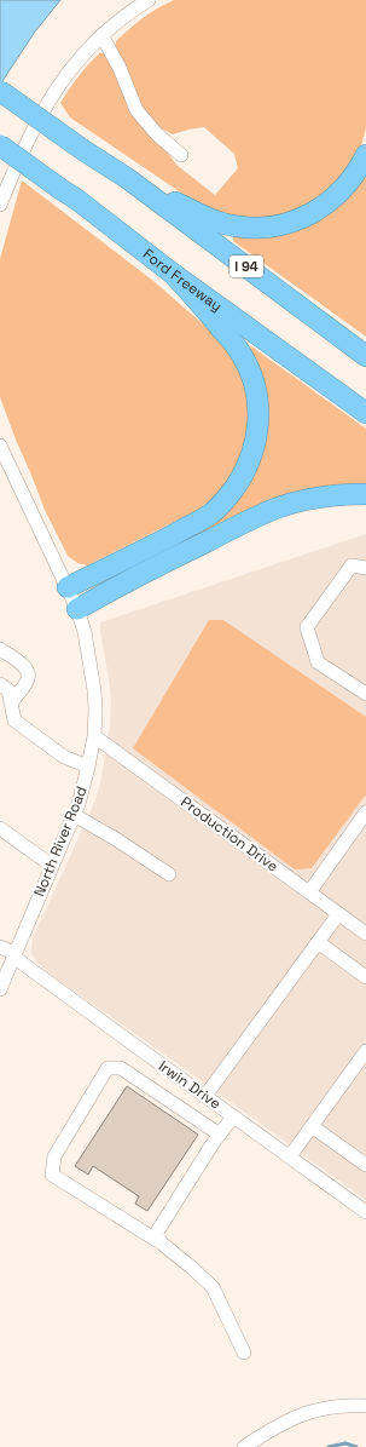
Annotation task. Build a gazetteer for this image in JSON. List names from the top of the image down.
{
  "streets": {
    "highway": ["I 94", "Ford Freeway"],
    "street": ["Production Drive", "North River Road", "Irwin Drive"]
  },
  "crossings": [
    ["Production Drive", "North River Road"],
    ["North River Road", "Irwin Drive"]
  ]
}
